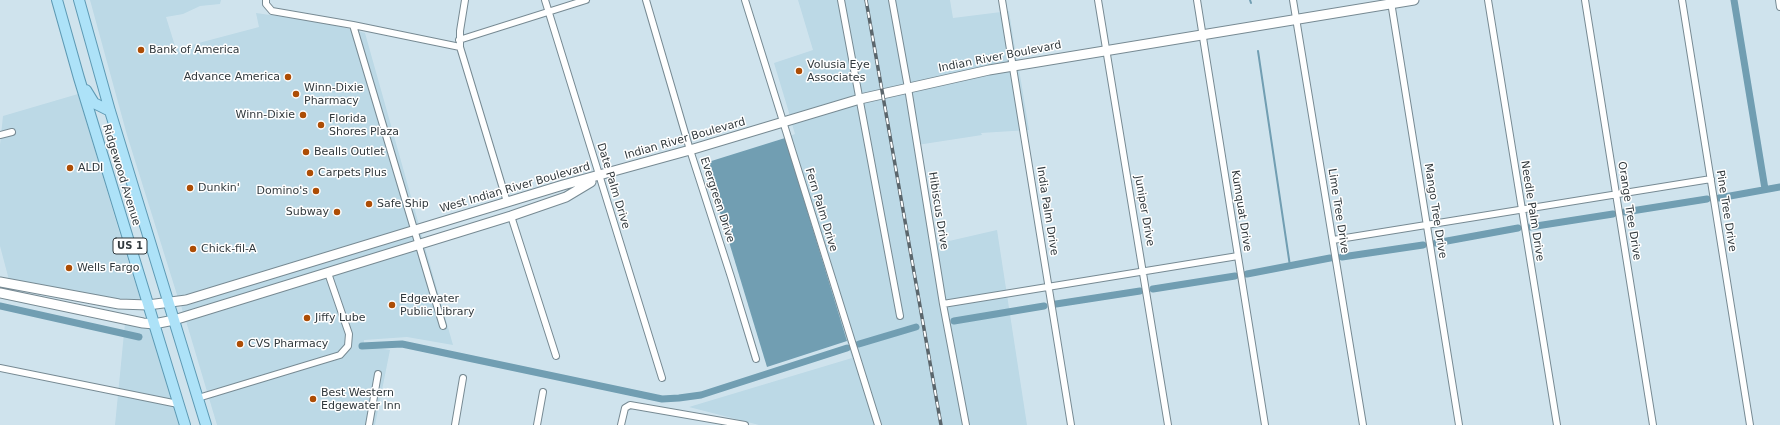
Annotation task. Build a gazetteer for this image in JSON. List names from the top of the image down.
{
  "streets": {
    "main road": [
      "Indian River Boulevard",
      "Ridgewood Avenue",
      "West Indian River Boulevard",
      "US 1"
    ],
    "street": [
      "Date Palm Drive",
      "Evergreen Drive",
      "Fern Palm Drive",
      "Hibiscus Drive",
      "India Palm Drive",
      "Juniper Drive",
      "Kumquat Drive",
      "Lime Tree Drive",
      "Mango Tree Drive",
      "Needle Palm Drive",
      "Orange Tree Drive",
      "Pine Tree Drive"
    ]
  },
  "crossings": [
    ["Indian River Boulevard", "Date Palm Drive"],
    ["Indian River Boulevard", "West Indian River Boulevard"],
    ["Indian River Boulevard", "Evergreen Drive"],
    ["Indian River Boulevard", "Fern Palm Drive"],
    ["Indian River Boulevard", "Hibiscus Drive"],
    ["Indian River Boulevard", "India Palm Drive"],
    ["Indian River Boulevard", "Juniper Drive"],
    ["Indian River Boulevard", "Kumquat Drive"],
    ["Indian River Boulevard", "Lime Tree Drive"],
    ["Indian River Boulevard", "Mango Tree Drive"],
    ["Ridgewood Avenue", "West Indian River Boulevard"],
    ["Date Palm Drive", "West Indian River Boulevard"]
  ],
  "places": [
    "Bank of America",
    "Volusia Eye Associates",
    "Advance America",
    "Winn-Dixie Pharmacy",
    "Winn-Dixie",
    "Florida Shores Plaza",
    "Bealls Outlet",
    "ALDI",
    "Carpets Plus",
    "Dunkin'",
    "Domino's",
    "Safe Ship",
    "Subway",
    "Chick-fil-A",
    "Wells Fargo",
    "Edgewater Public Library",
    "Jiffy Lube",
    "CVS Pharmacy",
    "Best Western Edgewater Inn"
  ]
}
